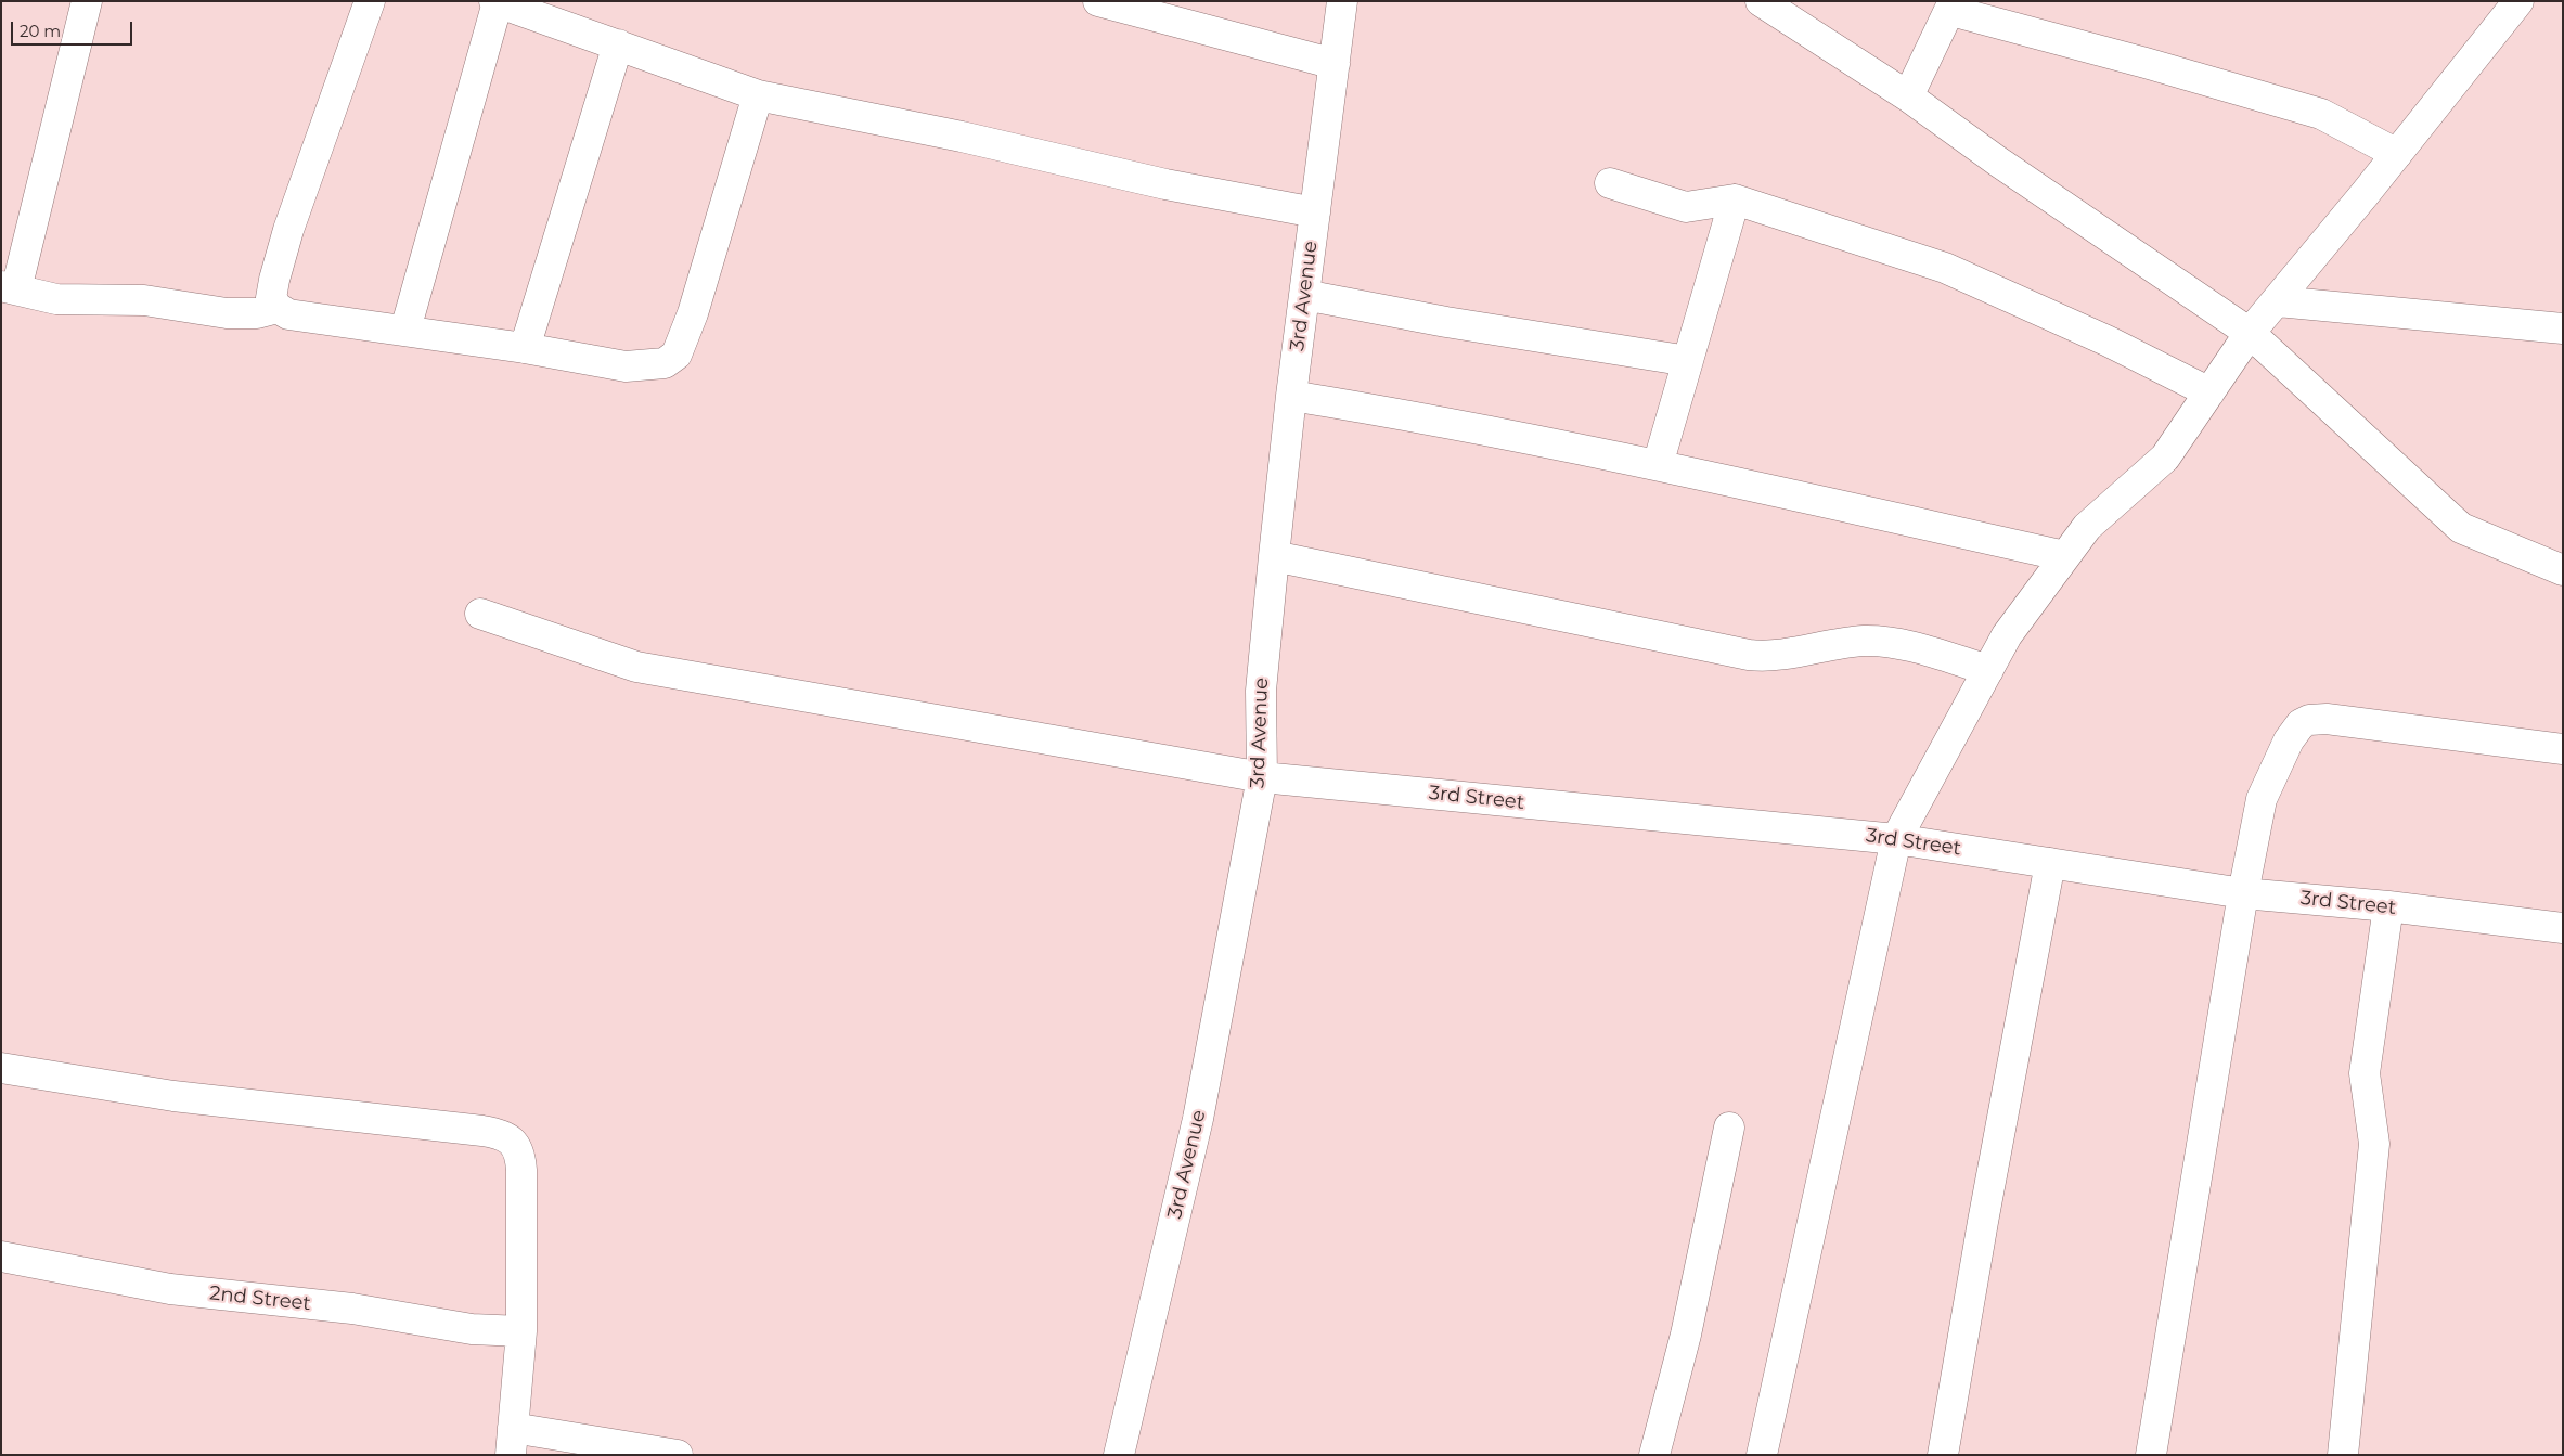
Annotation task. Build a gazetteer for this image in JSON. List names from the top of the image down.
{
  "streets": {
    "street": ["3rd Avenue", "3rd Street", "2nd Street"]
  },
  "crossings": [
    ["3rd Avenue", "3rd Street"]
  ],
  "scale_bar": "20 m"
}
